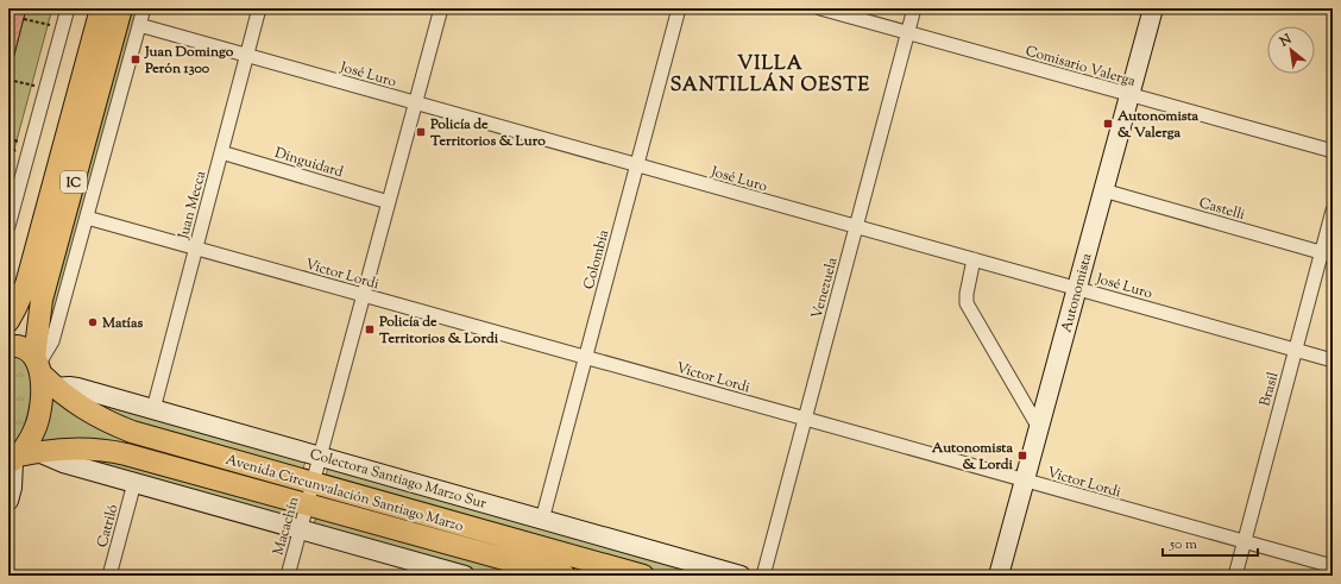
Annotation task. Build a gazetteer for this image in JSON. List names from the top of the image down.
{
  "streets": {
    "main road": ["IC", "Avenida Circunvalación Santiago Marzo"],
    "street": [
      "Comisario Valerga",
      "José Luro",
      "Dinguidard",
      "Juan Mecca",
      "Castelli",
      "Colombia",
      "Víctor Lordi",
      "Venezuela",
      "Autonomista",
      "Brasil",
      "Colectora Santiago Marzo Sur",
      "Catriló",
      "Macachín"
    ]
  },
  "crossings": [
    ["Comisario Valerga", "Venezuela"],
    ["Comisario Valerga", "Autonomista"],
    ["José Luro", "Juan Mecca"],
    ["José Luro", "Colombia"],
    ["José Luro", "Venezuela"],
    ["José Luro", "Autonomista"],
    ["José Luro", "Brasil"],
    ["José Luro", "Macachín"],
    ["Dinguidard", "Juan Mecca"],
    ["Dinguidard", "Macachín"],
    ["IC", "Colectora Santiago Marzo Sur"],
    ["IC", "Avenida Circunvalación Santiago Marzo"],
    ["Juan Mecca", "Víctor Lordi"],
    ["Juan Mecca", "Colectora Santiago Marzo Sur"],
    ["Castelli", "Autonomista"],
    ["Castelli", "Brasil"],
    ["Colombia", "Víctor Lordi"],
    ["Colombia", "Colectora Santiago Marzo Sur"],
    ["Víctor Lordi", "Venezuela"],
    ["Víctor Lordi", "Autonomista"],
    ["Víctor Lordi", "Brasil"],
    ["Víctor Lordi", "Macachín"],
    ["Colectora Santiago Marzo Sur", "Avenida Circunvalación Santiago Marzo"],
    ["Colectora Santiago Marzo Sur", "Macachín"],
    ["Avenida Circunvalación Santiago Marzo", "Macachín"]
  ],
  "districts": ["VILLA SANTILLÁN OESTE"],
  "places": {
    "transit": [
      "Juan Domingo Perón 1300",
      "Autonomista & Valerga",
      "Policía de Territorios & Luro",
      "Policía de Territorios & Lordi",
      "Autonomista & Lordi"
    ],
    "other": ["Matías"]
  },
  "scale_bar": "50 m",
  "north": "top left"
}
